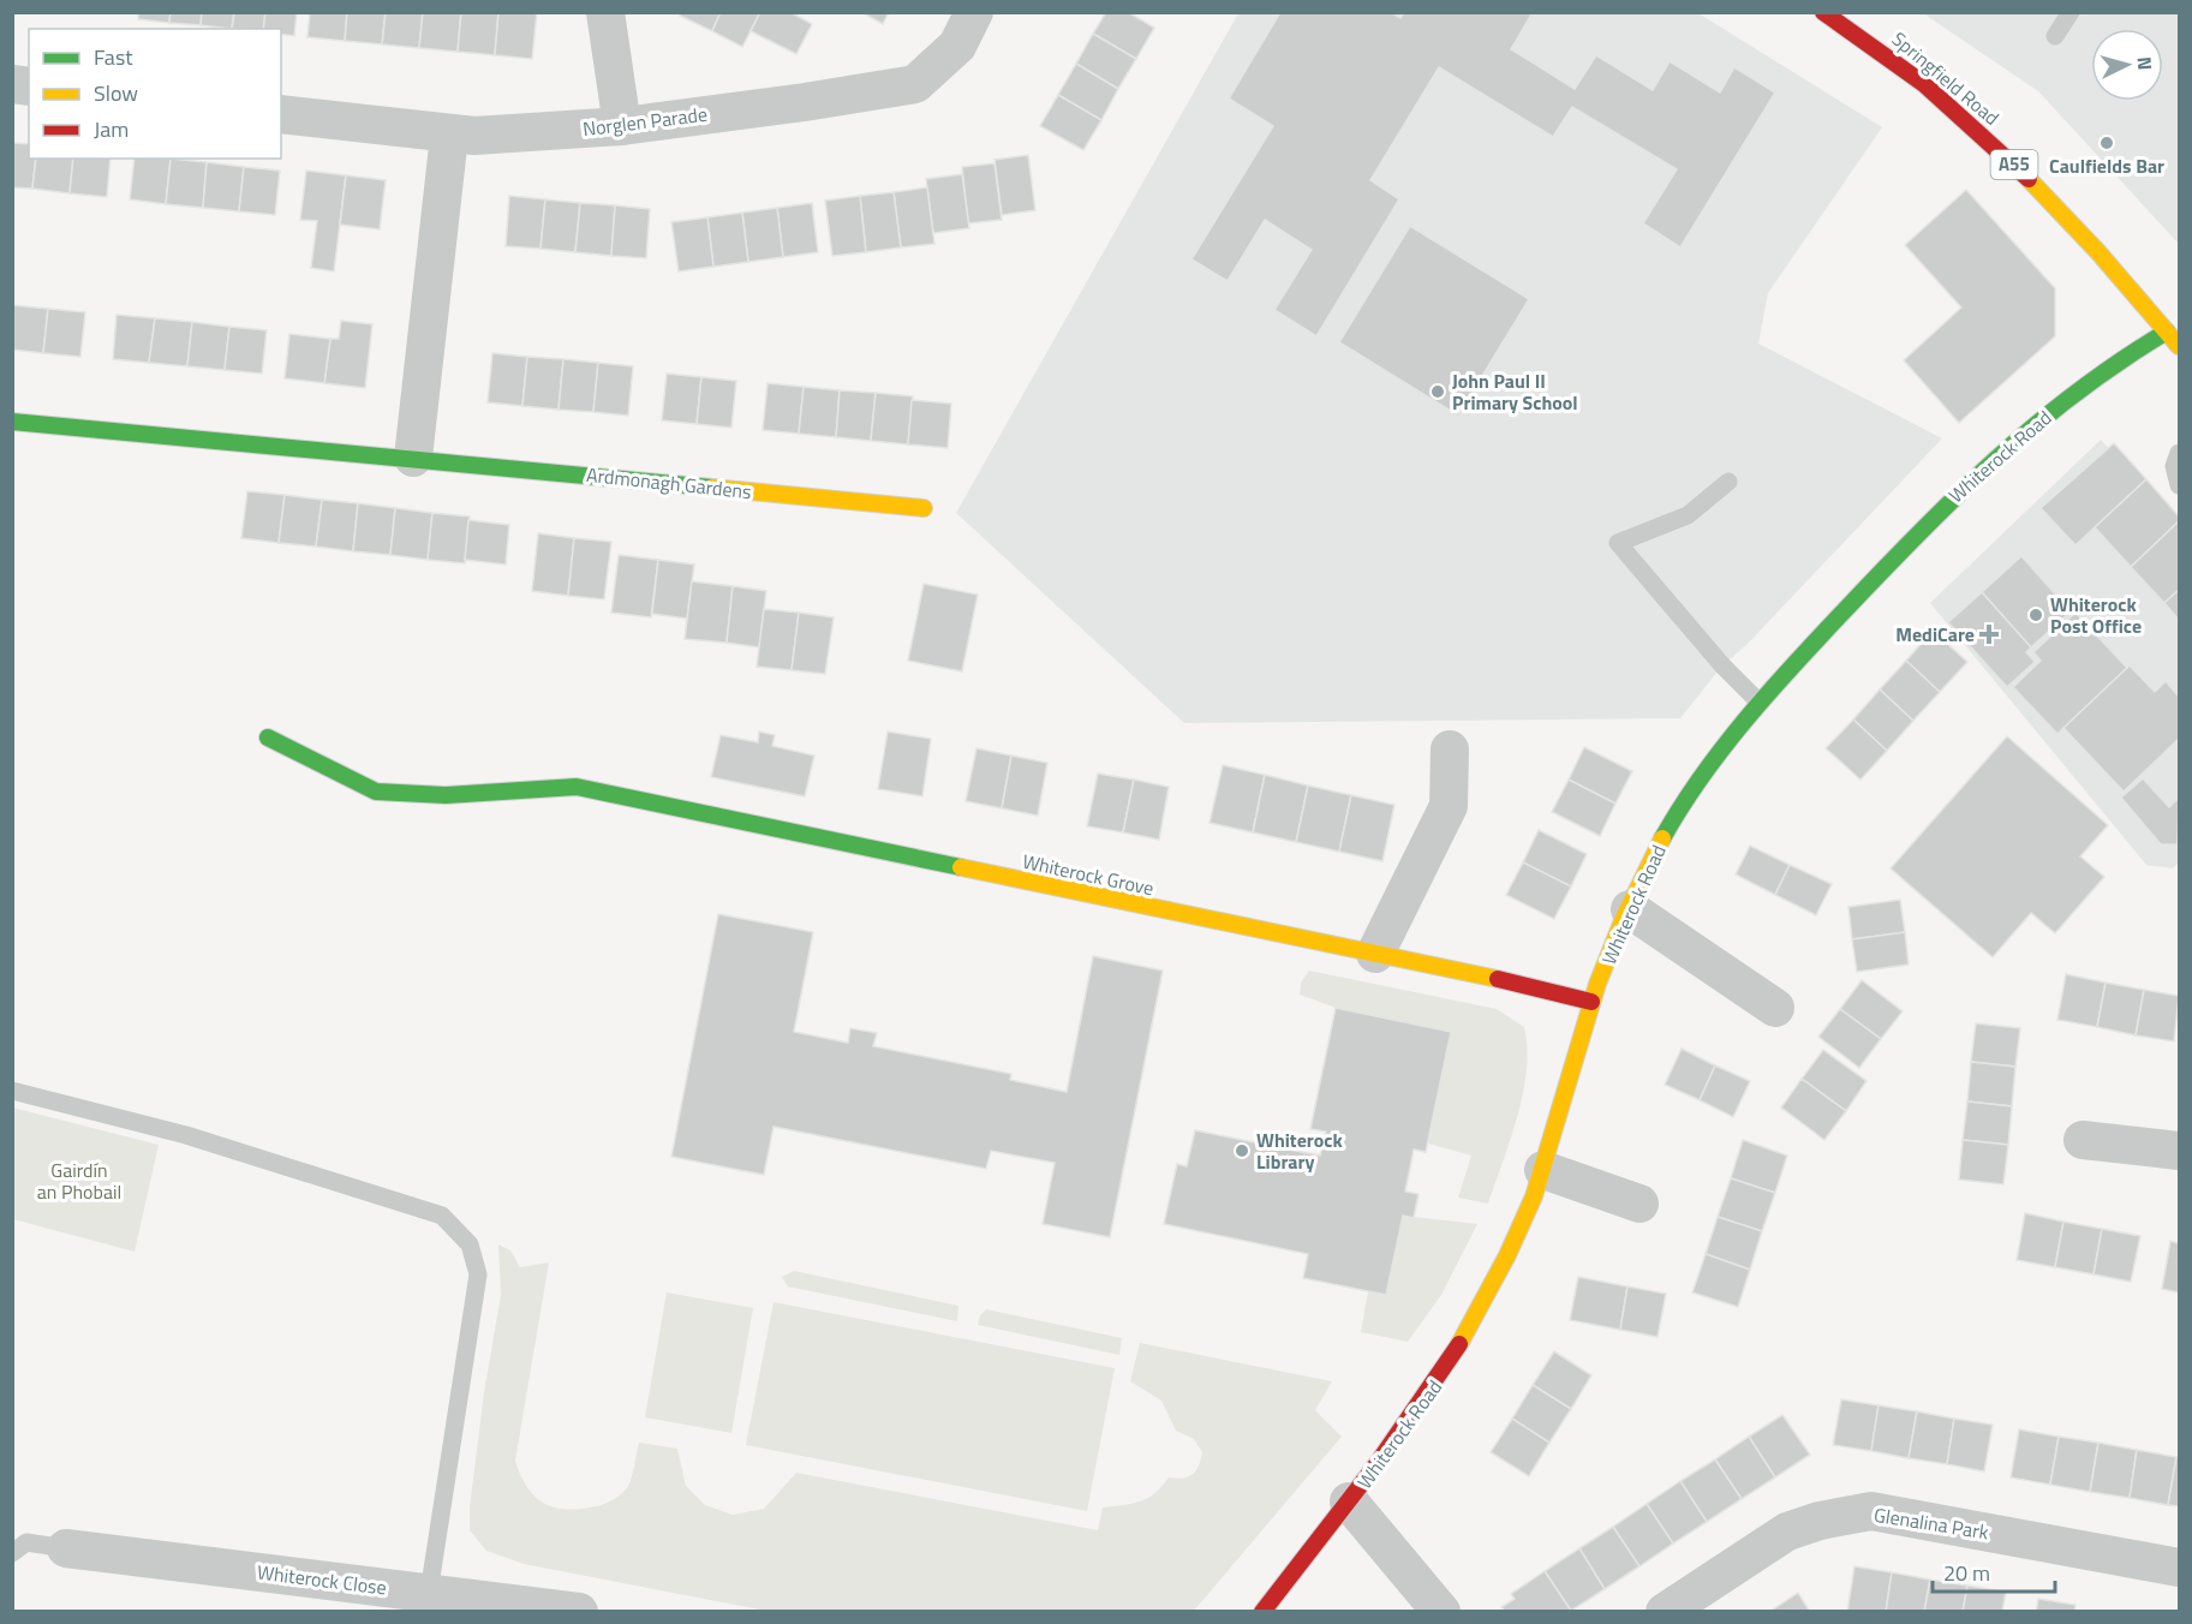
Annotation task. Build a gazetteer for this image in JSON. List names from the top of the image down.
{
  "streets": {
    "main road": [
      "Springfield Road",
      "A55",
      "Whiterock Road",
      "Ardmonagh Gardens",
      "Whiterock Grove"
    ],
    "street": ["Norglen Parade", "Glenalina Park", "Whiterock Close"]
  },
  "crossings": [
    ["Springfield Road", "Whiterock Road"],
    ["Whiterock Road", "Whiterock Grove"]
  ],
  "parks": ["Gairdín an Phobail"],
  "places": {
    "other": [
      "Caulfields Bar",
      "John Paul II Primary School",
      "Whiterock Post Office",
      "Whiterock Library"
    ],
    "health": ["MediCare"]
  },
  "legend": ["Fast", "Slow", "Jam"],
  "scale_bar": "20 m",
  "north": "right"
}
